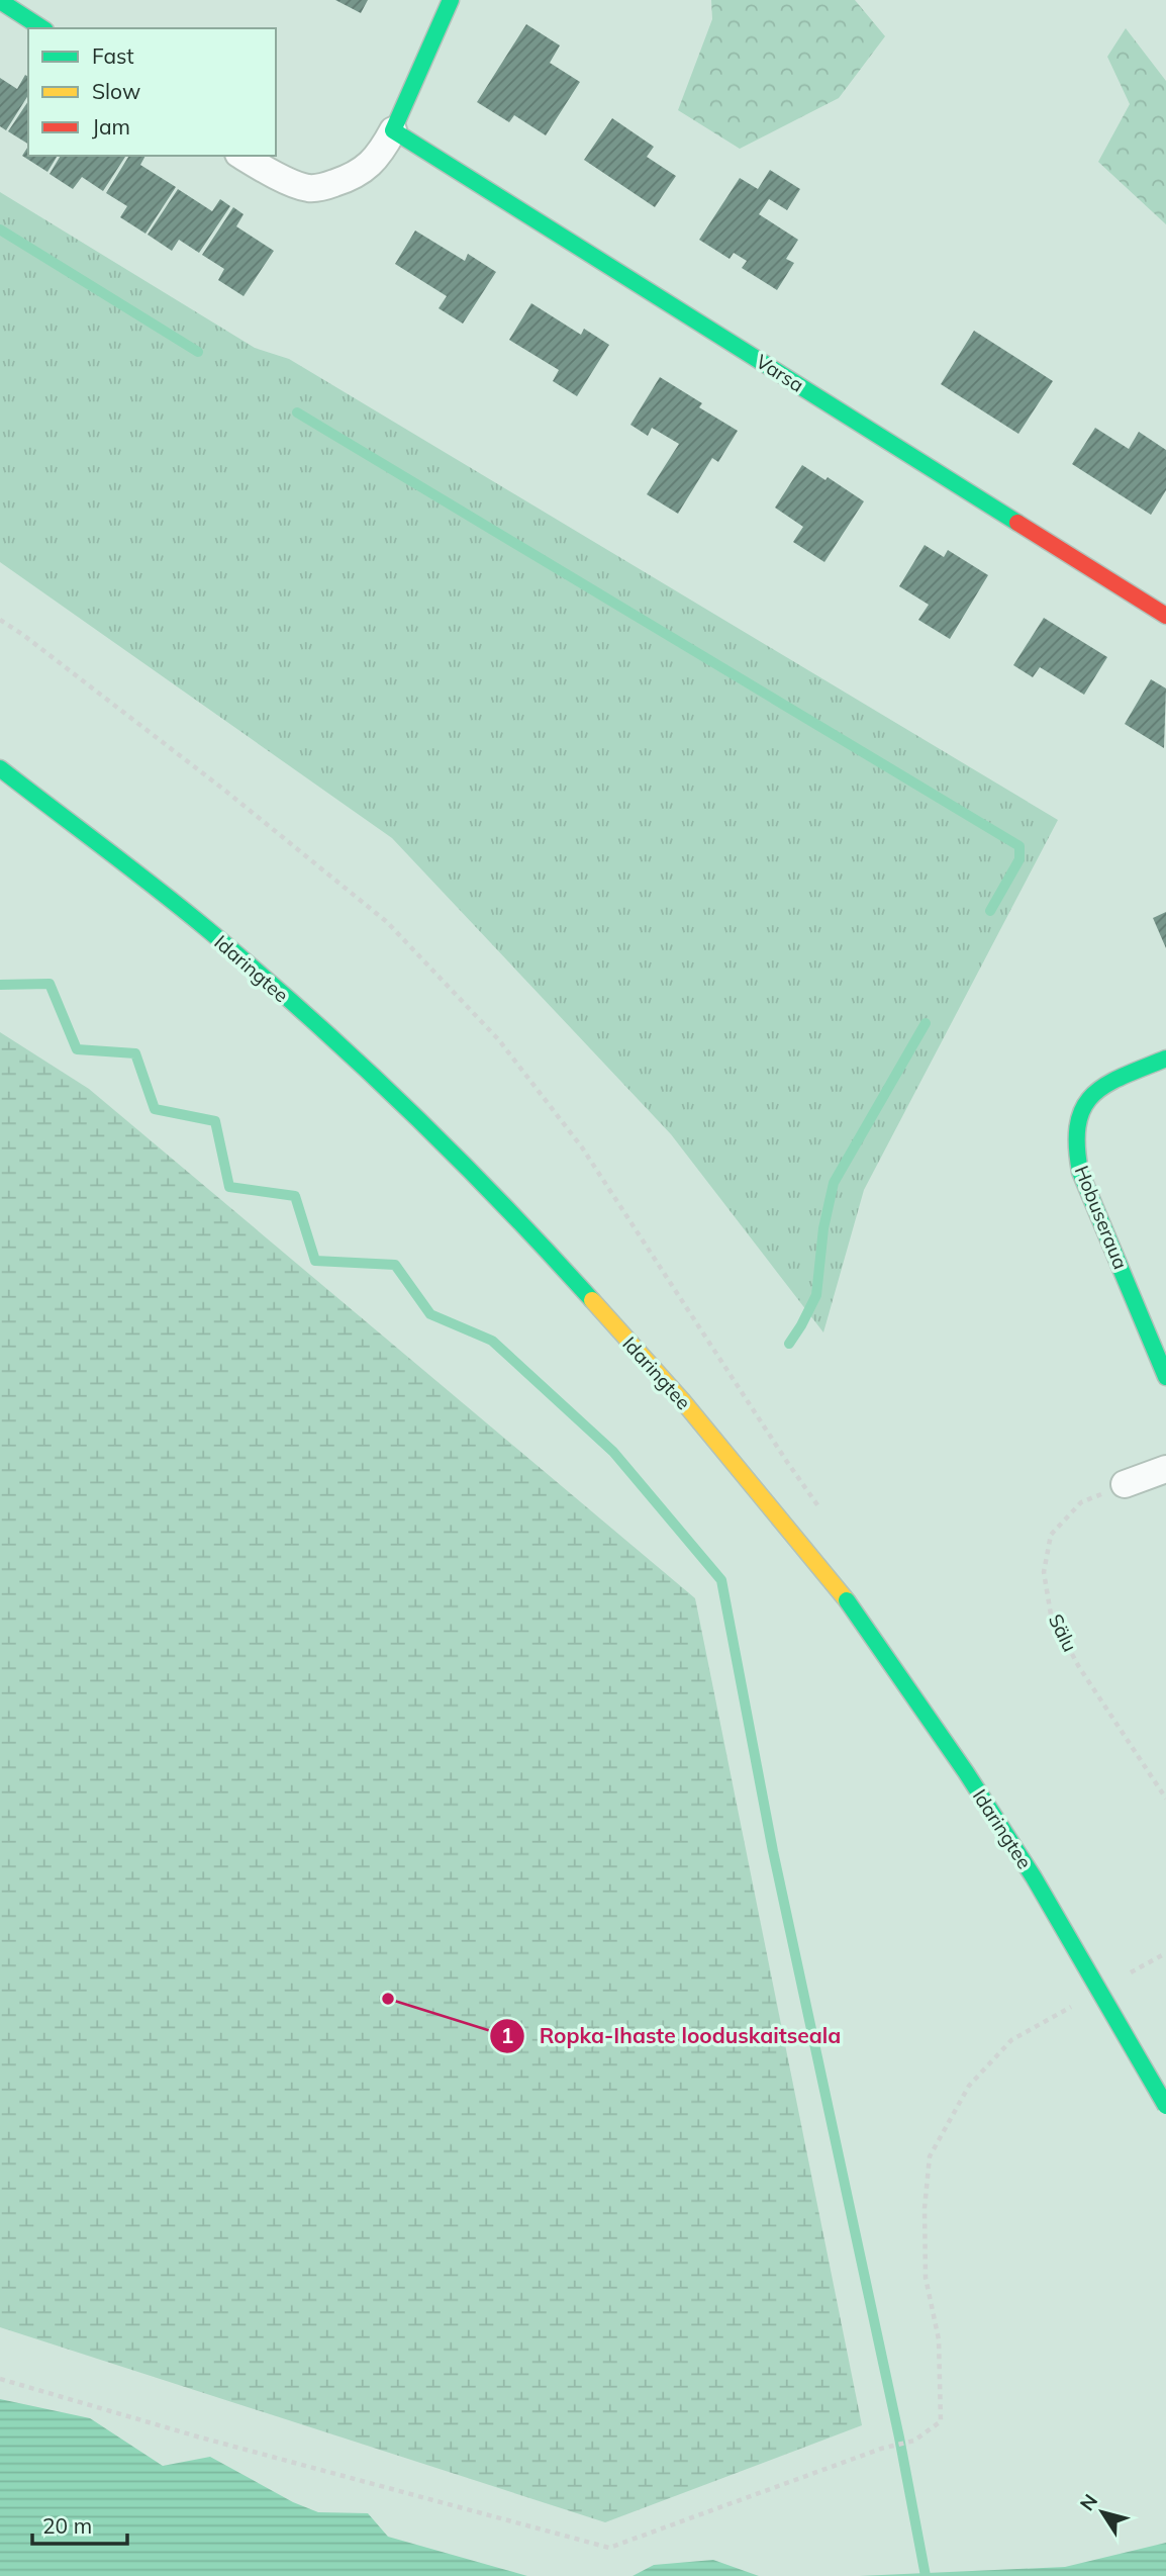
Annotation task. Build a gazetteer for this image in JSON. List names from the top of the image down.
{
  "streets": {
    "main road": ["Varsa", "Idaringtee", "Hobuseraua"],
    "path": ["Sälu"]
  },
  "places": ["Ropka-Ihaste looduskaitseala"],
  "legend": ["Fast", "Slow", "Jam"],
  "scale_bar": "20 m",
  "north": "top left"
}
